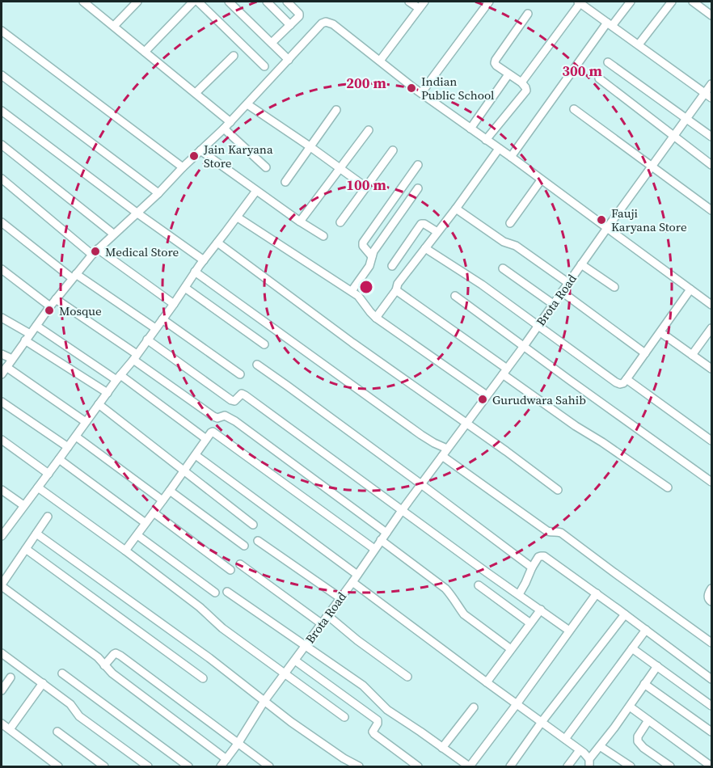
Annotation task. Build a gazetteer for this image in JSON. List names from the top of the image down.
{
  "streets": {
    "street": ["Brota Road"]
  },
  "places": [
    "Indian Public School",
    "Jain Karyana Store",
    "Fauji Karyana Store",
    "Medical Store",
    "Mosque",
    "Gurudwara Sahib"
  ],
  "rings": ["300 m", "200 m", "100 m"]
}
